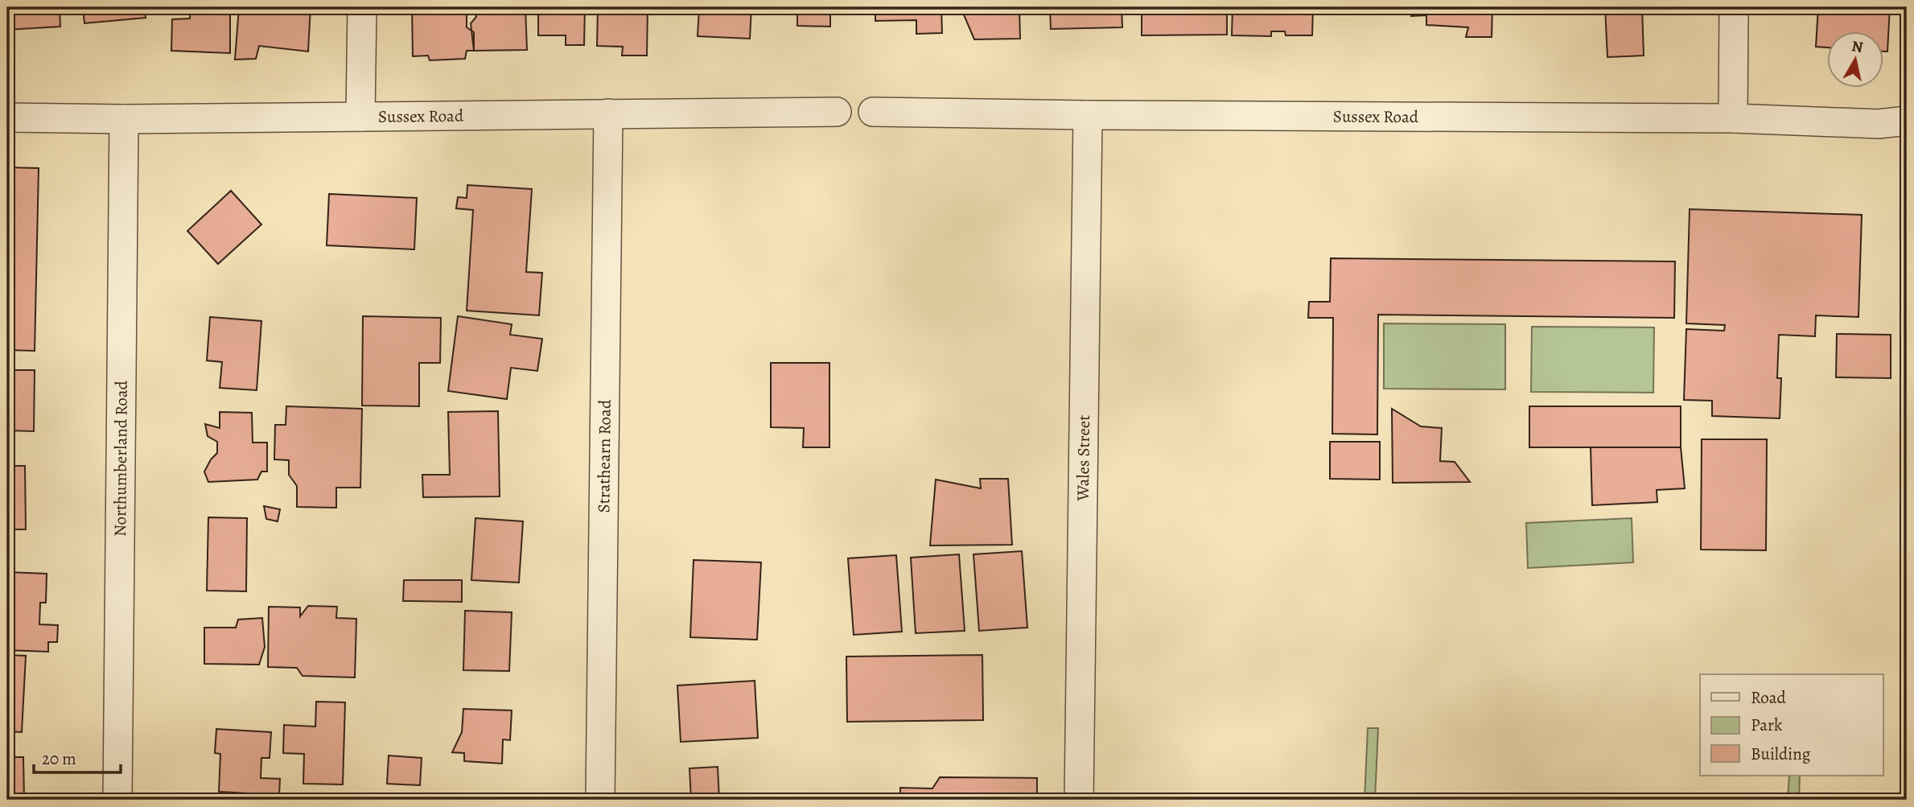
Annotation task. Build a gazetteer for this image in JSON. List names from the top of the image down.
{
  "streets": {
    "street": [
      "Sussex Road",
      "Strathearn Road",
      "Wales Street",
      "Northumberland Road"
    ]
  },
  "crossings": [
    ["Sussex Road", "Strathearn Road"],
    ["Sussex Road", "Wales Street"],
    ["Sussex Road", "Northumberland Road"]
  ],
  "legend": ["Road", "Park", "Building"],
  "scale_bar": "20 m",
  "north": "top"
}
